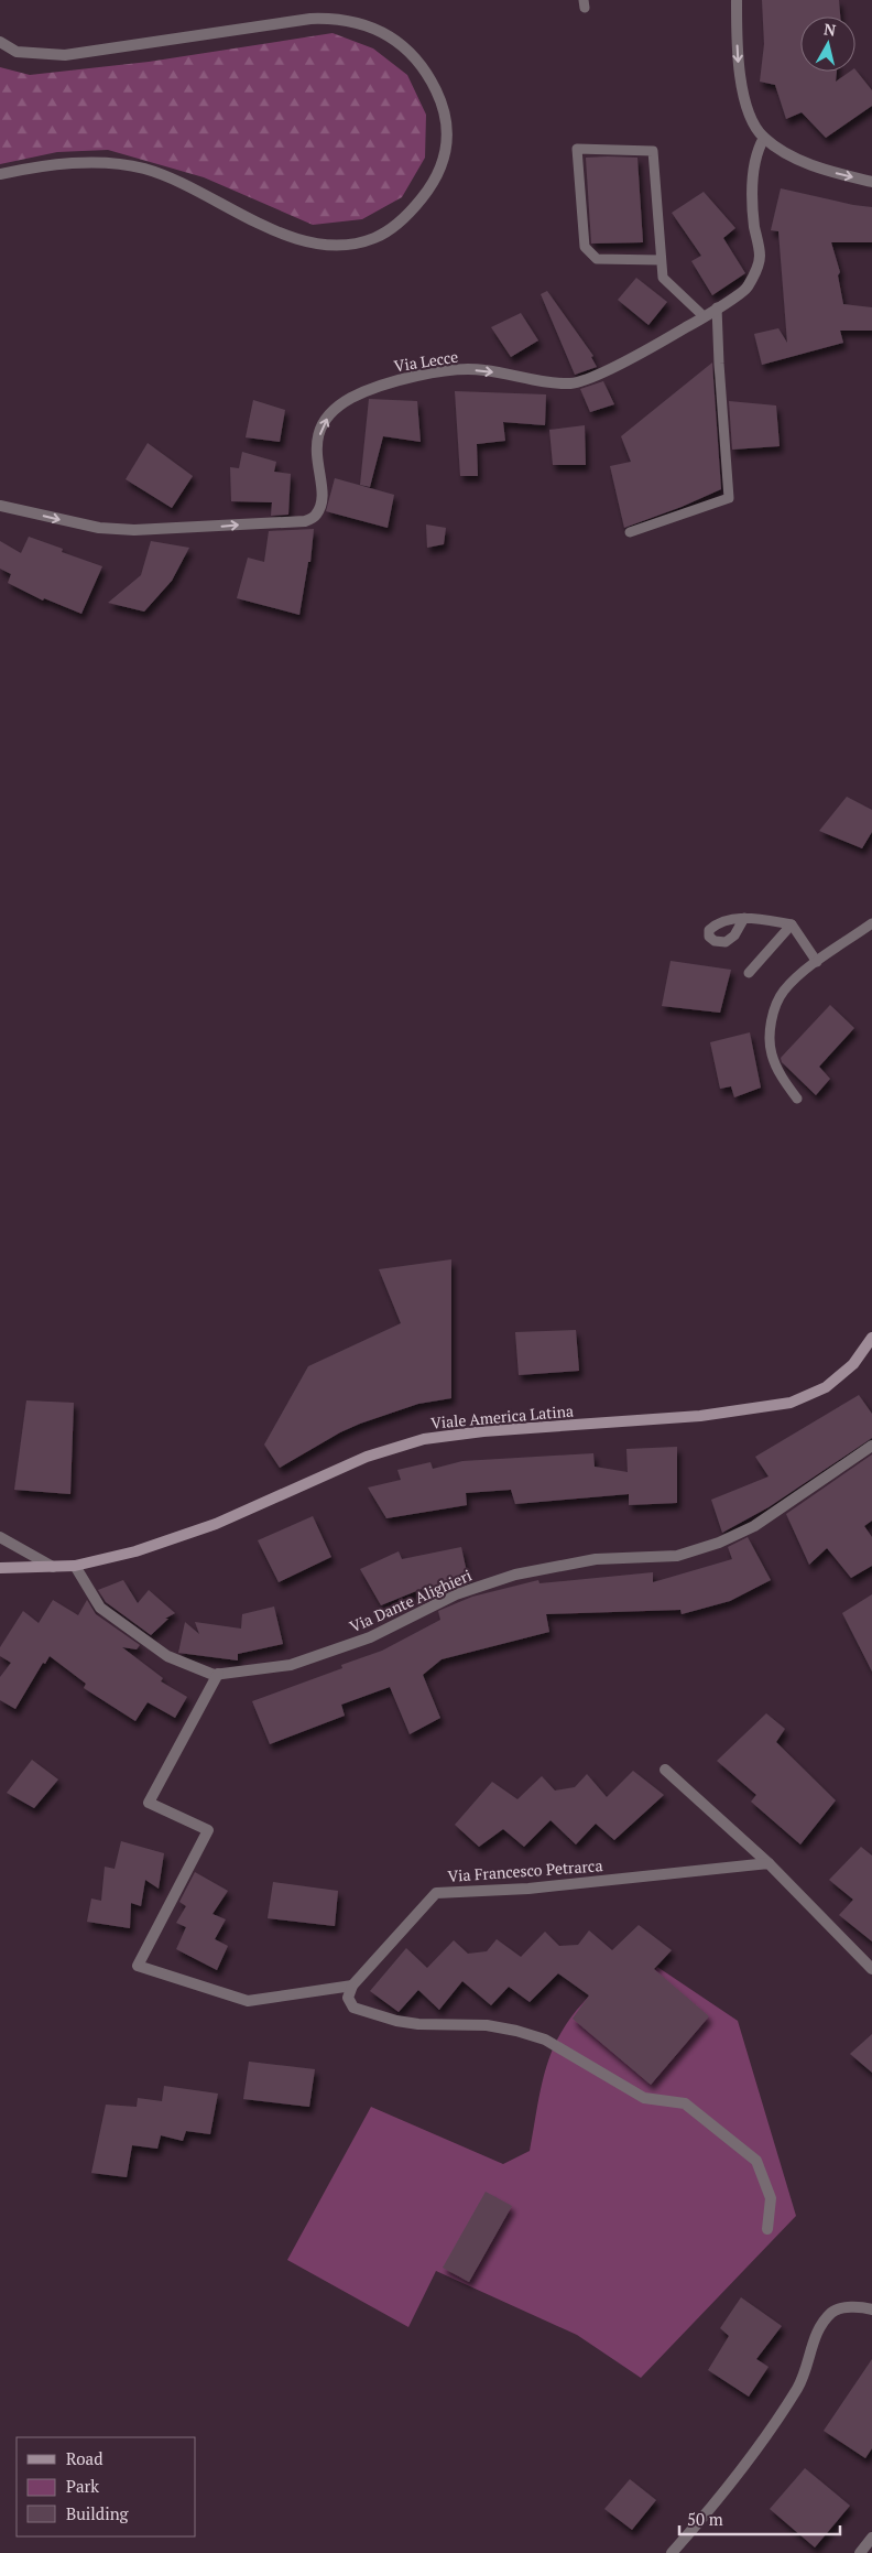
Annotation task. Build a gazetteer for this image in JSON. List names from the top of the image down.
{
  "streets": {
    "main road": ["Viale America Latina"],
    "street": ["Via Lecce", "Via Dante Alighieri", "Via Francesco Petrarca"]
  },
  "crossings": [
    ["Viale America Latina", "Via Dante Alighieri"]
  ],
  "one_way": ["Via Lecce"],
  "legend": ["Road", "Park", "Building"],
  "scale_bar": "50 m",
  "north": "top"
}
